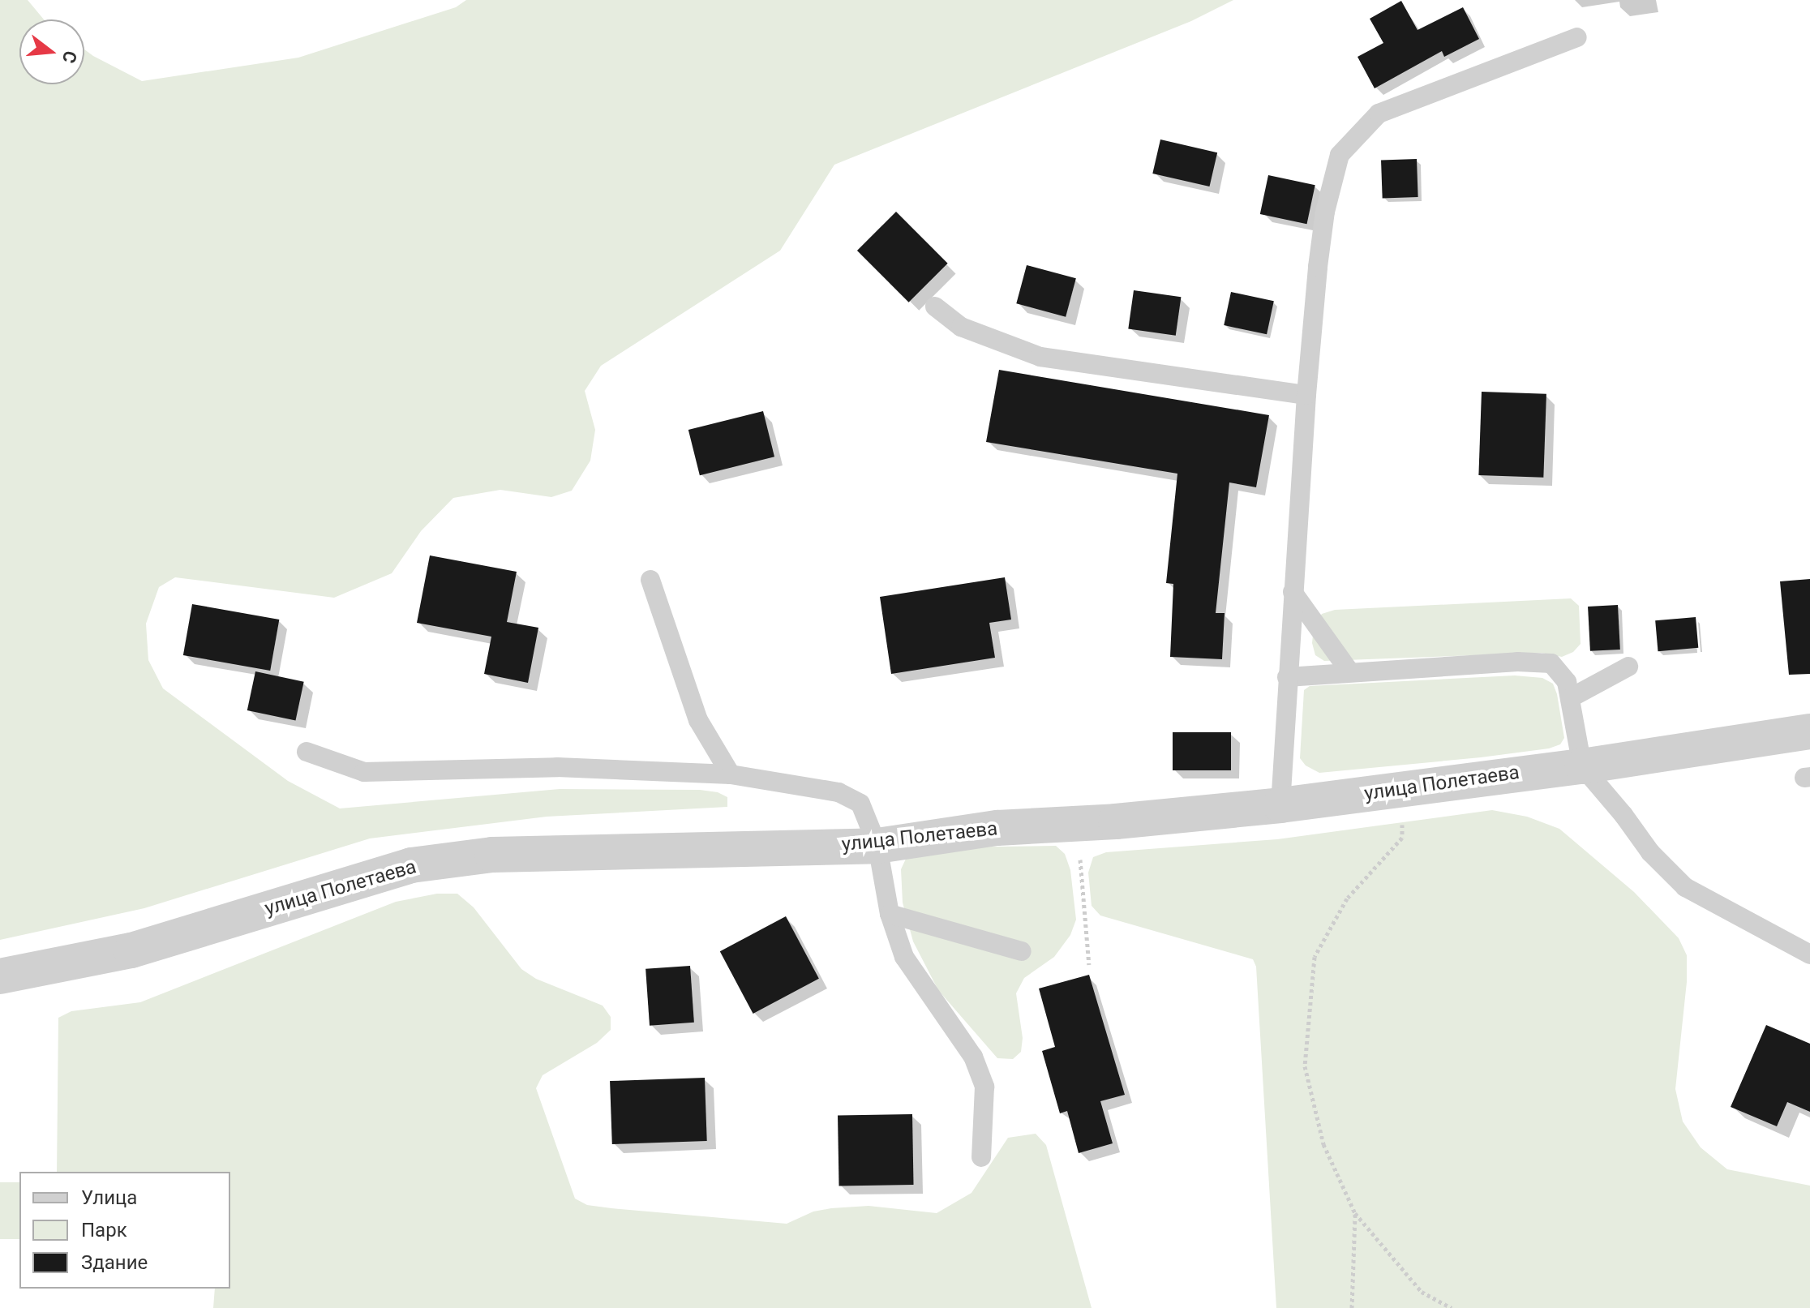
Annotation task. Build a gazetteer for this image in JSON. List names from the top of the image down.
{
  "streets": {
    "street": ["улица Полетаева"]
  },
  "legend": ["Улица", "Парк", "Здание"],
  "north": "right"
}
